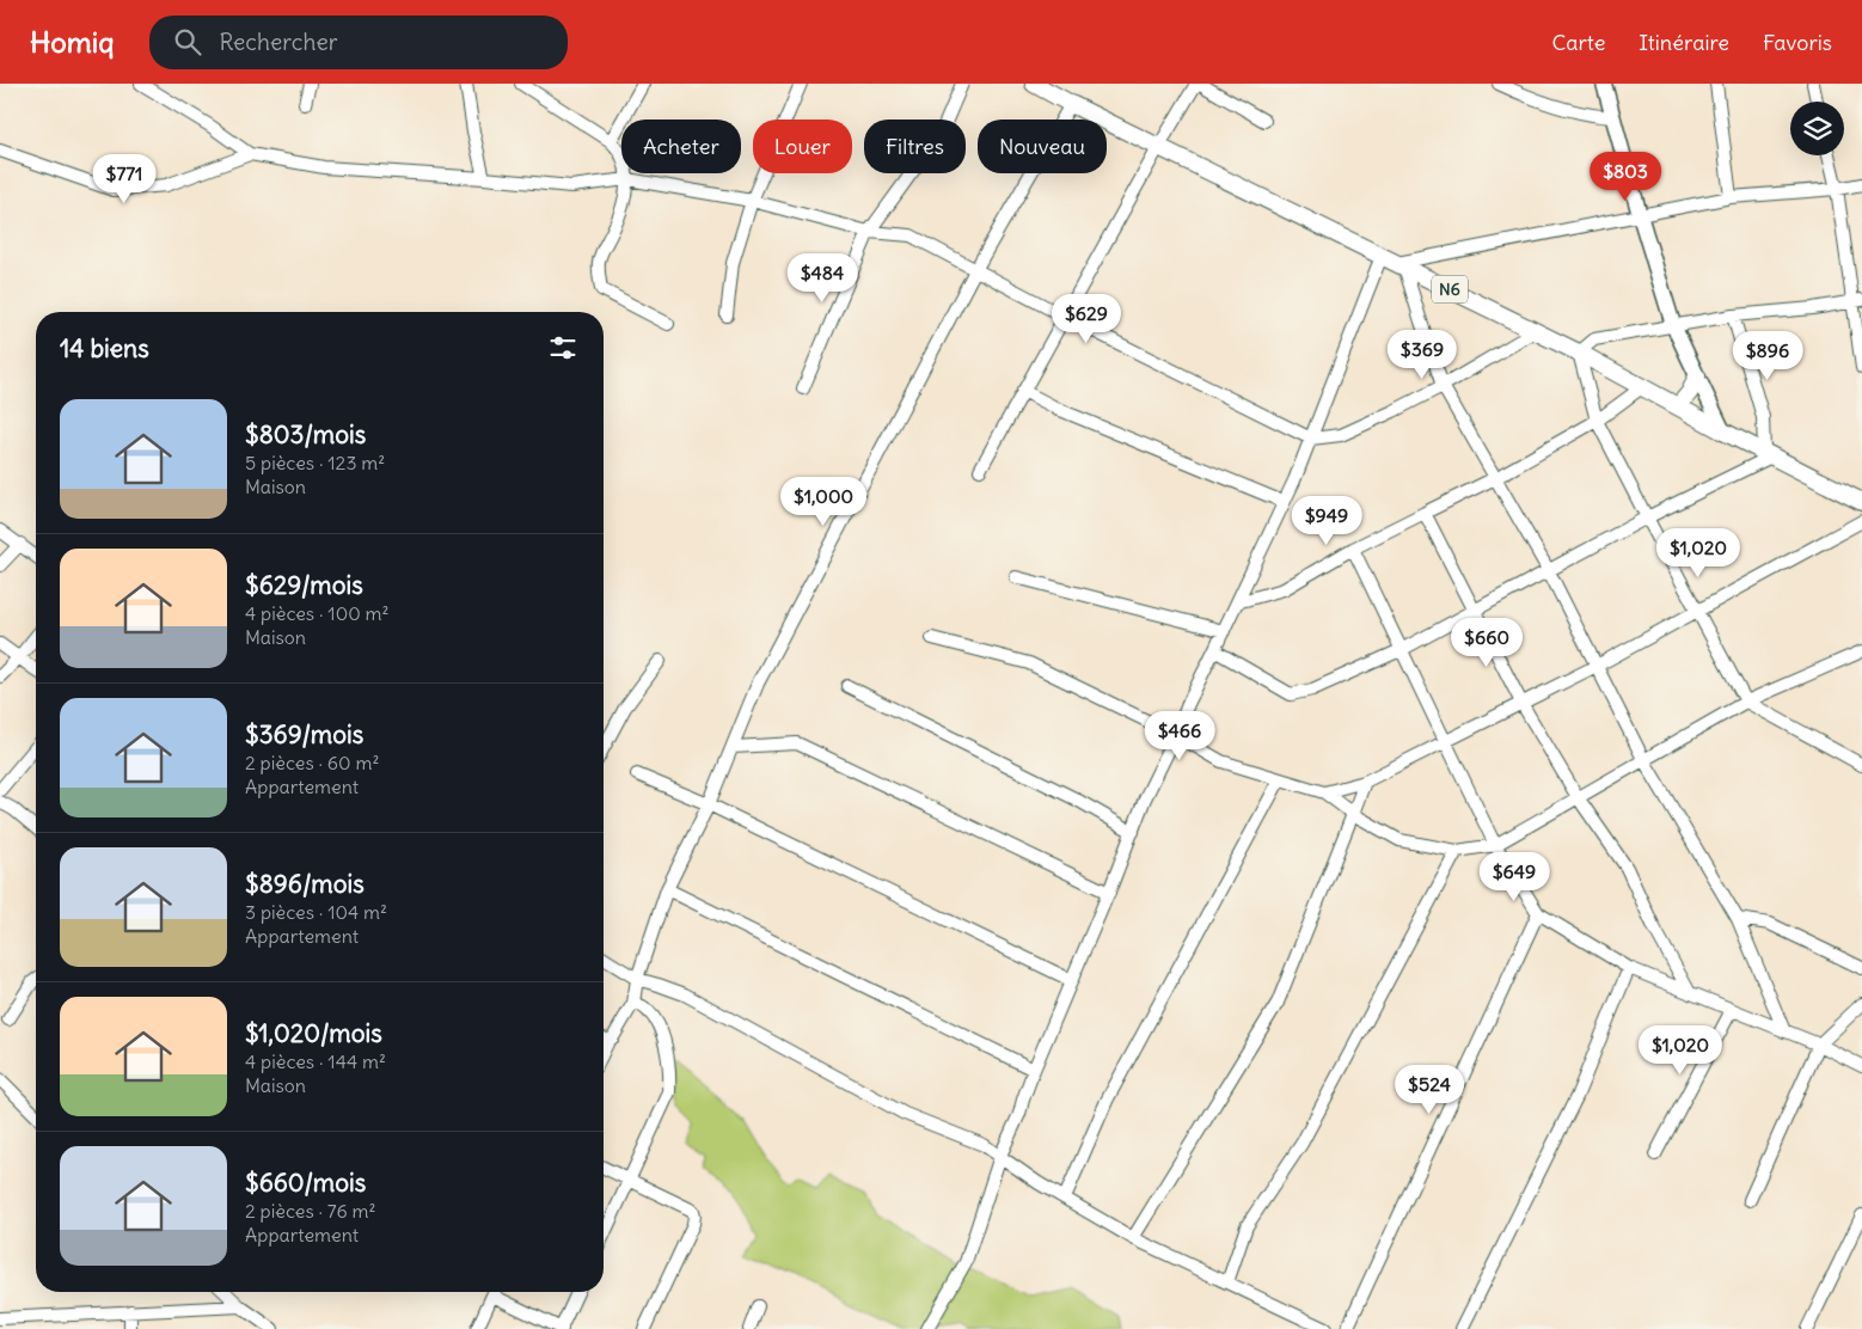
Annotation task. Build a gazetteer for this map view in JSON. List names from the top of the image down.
{
  "streets": {
    "highway": ["N6"]
  },
  "page": {
    "header": "Homiq",
    "search": "Rechercher",
    "nav": ["Carte", "Itinéraire", "Favoris"],
    "chip": [
      "Acheter",
      "Louer",
      "Filtres",
      "Nouveau"
    ],
    "price": [
      "$803",
      "$771",
      "$484",
      "$629",
      "$369",
      "$896",
      "$1,000",
      "$949",
      "$1,020",
      "$660",
      "$466",
      "$649",
      "$1,020",
      "$524"
    ],
    "heading": "14 biens",
    "list": [
      {
        "name": "$803/mois",
        "note": "5 pièces · 123 m² · Maison"
      },
      {
        "name": "$629/mois",
        "note": "4 pièces · 100 m² · Maison"
      },
      {
        "name": "$369/mois",
        "note": "2 pièces · 60 m² · Appartement"
      },
      {
        "name": "$896/mois",
        "note": "3 pièces · 104 m² · Appartement"
      },
      {
        "name": "$1,020/mois",
        "note": "4 pièces · 144 m² · Maison"
      },
      {
        "name": "$660/mois",
        "note": "2 pièces · 76 m² · Appartement"
      }
    ]
  }
}
